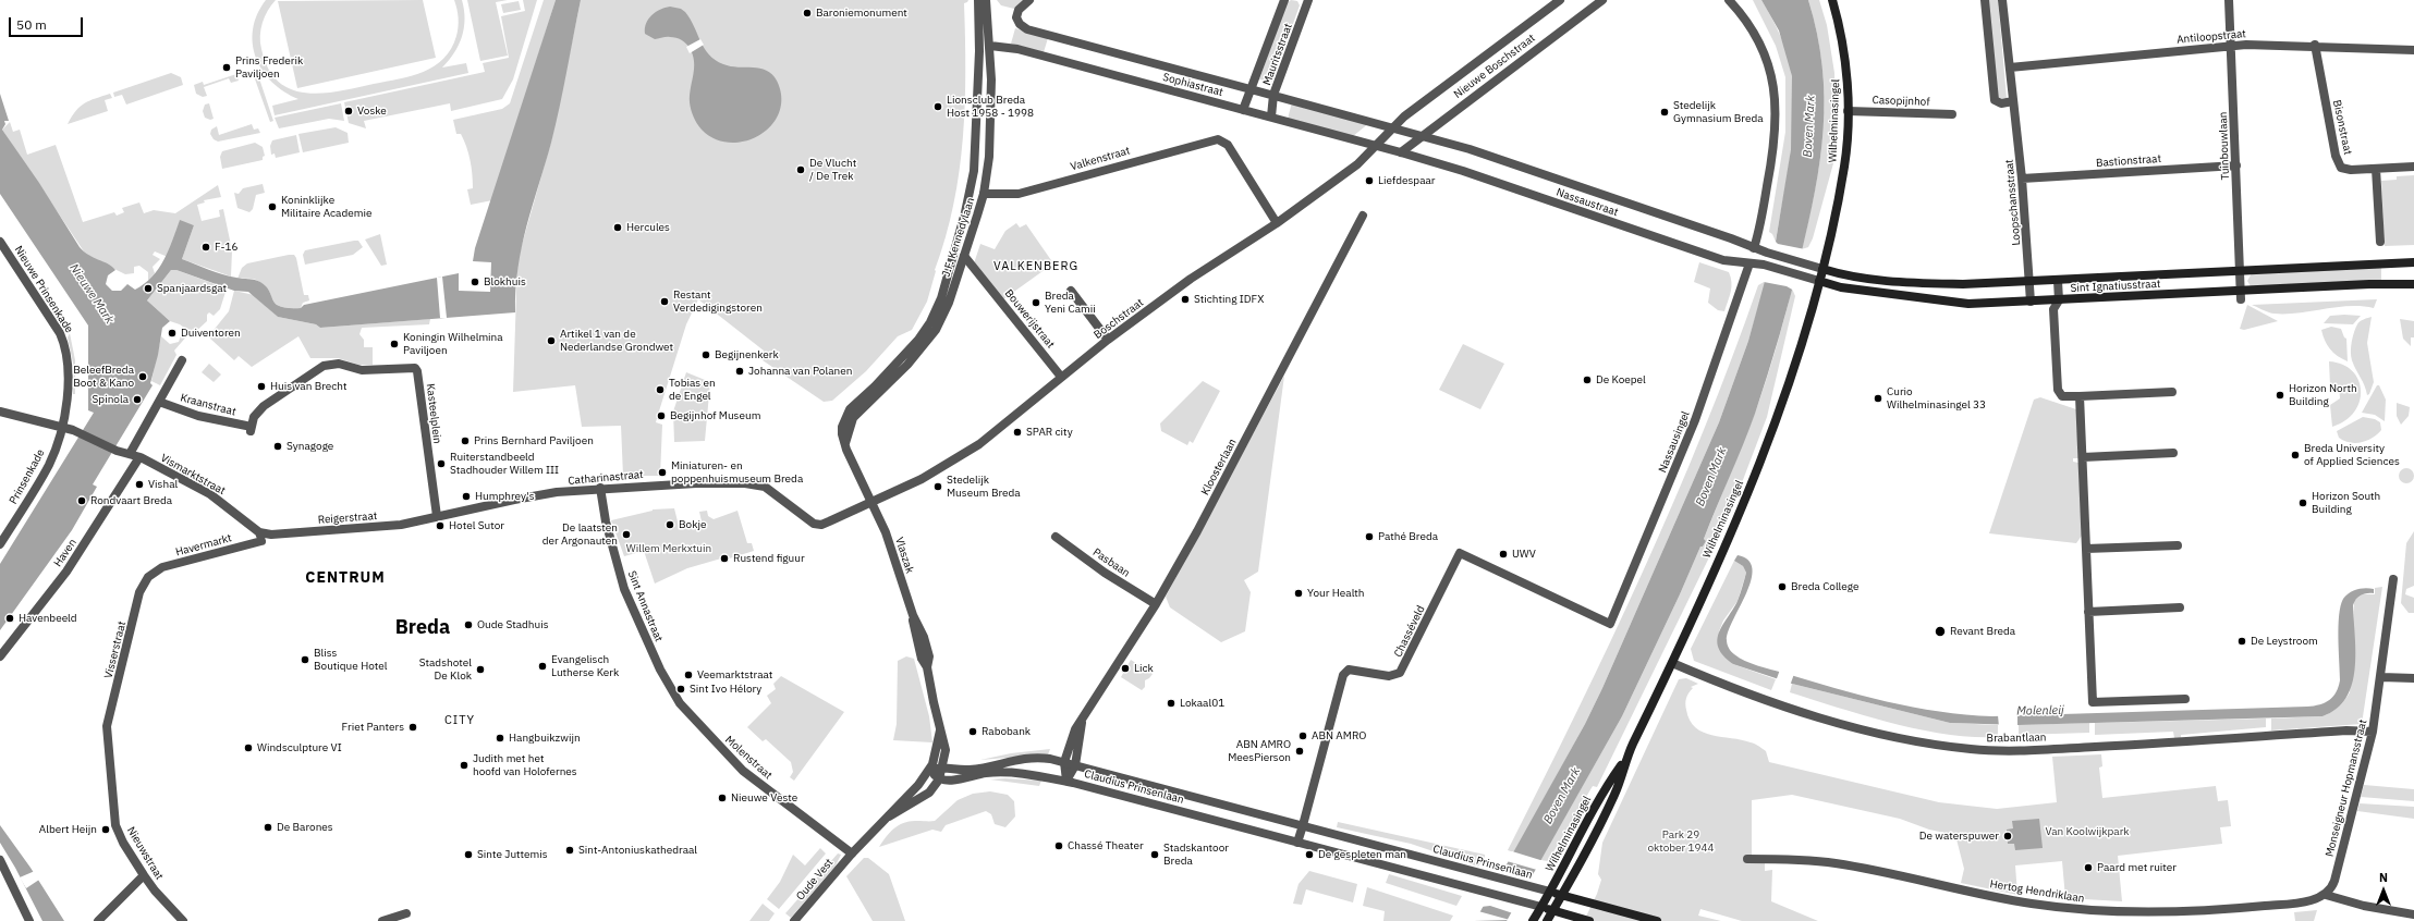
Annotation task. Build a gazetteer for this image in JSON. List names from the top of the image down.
{
  "streets": {
    "main road": ["Wilhelminasingel", "Sint Ignatiusstraat", "Claudius Prinsenlaan"],
    "street": [
      "Antiloopstraat",
      "Mauritsstraat",
      "Nieuwe Boschstraat",
      "Sophiastraat",
      "Casopijnhof",
      "Bisonstraat",
      "Tuinbouwlaan",
      "Valkenstraat",
      "Bastionstraat",
      "Nassaustraat",
      "Loopschansstraat",
      "J.F. Kennedylaan",
      "Nieuwe Prinsenkade",
      "Bouwerijstraat",
      "Boschstraat",
      "Kraanstraat",
      "Kasteelplein",
      "Nassausingel",
      "Kloosterlaan",
      "Vismarktstraat",
      "Prinsenkade",
      "Catharinastraat",
      "Reigerstraat",
      "Havermarkt",
      "Haven",
      "Vlaszak",
      "Pasbaan",
      "Sint Annastraat",
      "Chasséveld",
      "Visserstraat",
      "Brabantlaan",
      "Molenstraat",
      "Monseigneur Hopmansstraat",
      "Nieuwstraat",
      "Oude Vest",
      "Hertog Hendriklaan"
    ]
  },
  "crossings": [
    ["Antiloopstraat", "Bisonstraat"],
    ["Antiloopstraat", "Tuinbouwlaan"],
    ["Antiloopstraat", "Loopschansstraat"],
    ["Mauritsstraat", "Sophiastraat"],
    ["Nieuwe Boschstraat", "Sophiastraat"],
    ["Nieuwe Boschstraat", "Nassaustraat"],
    ["Nieuwe Boschstraat", "Boschstraat"],
    ["Sophiastraat", "Nassaustraat"],
    ["Sophiastraat", "J.F. Kennedylaan"],
    ["Sophiastraat", "Boschstraat"],
    ["Casopijnhof", "Wilhelminasingel"],
    ["Wilhelminasingel", "Nassaustraat"],
    ["Wilhelminasingel", "Sint Ignatiusstraat"],
    ["Wilhelminasingel", "Brabantlaan"],
    ["Wilhelminasingel", "Claudius Prinsenlaan"],
    ["Tuinbouwlaan", "Bastionstraat"],
    ["Tuinbouwlaan", "Sint Ignatiusstraat"],
    ["Valkenstraat", "J.F. Kennedylaan"],
    ["Valkenstraat", "Boschstraat"],
    ["Bastionstraat", "Loopschansstraat"],
    ["Nassaustraat", "Sint Ignatiusstraat"],
    ["Nassaustraat", "Nassausingel"],
    ["Loopschansstraat", "Sint Ignatiusstraat"],
    ["J.F. Kennedylaan", "Bouwerijstraat"],
    ["J.F. Kennedylaan", "Boschstraat"],
    ["J.F. Kennedylaan", "Vlaszak"],
    ["Nieuwe Prinsenkade", "Vismarktstraat"],
    ["Nieuwe Prinsenkade", "Prinsenkade"],
    ["Bouwerijstraat", "Boschstraat"],
    ["Boschstraat", "Catharinastraat"],
    ["Boschstraat", "Vlaszak"],
    ["Kraanstraat", "Kasteelplein"],
    ["Kraanstraat", "Vismarktstraat"],
    ["Kasteelplein", "Catharinastraat"],
    ["Kasteelplein", "Reigerstraat"],
    ["Nassausingel", "Chasséveld"],
    ["Kloosterlaan", "Pasbaan"],
    ["Kloosterlaan", "Claudius Prinsenlaan"],
    ["Vismarktstraat", "Prinsenkade"],
    ["Vismarktstraat", "Reigerstraat"],
    ["Vismarktstraat", "Havermarkt"],
    ["Vismarktstraat", "Haven"],
    ["Catharinastraat", "Reigerstraat"],
    ["Catharinastraat", "Sint Annastraat"],
    ["Reigerstraat", "Havermarkt"],
    ["Havermarkt", "Visserstraat"],
    ["Vlaszak", "Claudius Prinsenlaan"],
    ["Vlaszak", "Oude Vest"],
    ["Sint Annastraat", "Molenstraat"],
    ["Chasséveld", "Claudius Prinsenlaan"],
    ["Visserstraat", "Nieuwstraat"],
    ["Brabantlaan", "Monseigneur Hopmansstraat"],
    ["Molenstraat", "Oude Vest"],
    ["Monseigneur Hopmansstraat", "Hertog Hendriklaan"]
  ],
  "districts": [
    "VALKENBERG",
    "CENTRUM",
    "Breda",
    "CITY"
  ],
  "water": ["Boven Mark", "Nieuwe Mark", "Molenleij"],
  "parks": ["Willem Merkxtuin", "Van Koolwijkpark", "Park 29 oktober 1944"],
  "places": [
    "Baroniemonument",
    "Prins Frederik Paviljoen",
    "Lionsclub Breda Host 1958 - 1998",
    "Voske",
    "Stedelijk Gymnasium Breda",
    "De Vlucht / De Trek",
    "Liefdespaar",
    "Koninklijke Militaire Academie",
    "Hercules",
    "F-16",
    "Blokhuis",
    "Spanjaardsgat",
    "Stichting IDFX",
    "Restant Verdedigingstoren",
    "Breda Yeni Camii",
    "Duiventoren",
    "Artikel 1 van de Nederlandse Grondwet",
    "Koningin Wilhelmina Paviljoen",
    "Begijnenkerk",
    "Johanna van Polanen",
    "BeleefBreda Boot & Kano",
    "De Koepel",
    "Huis van Brecht",
    "Tobias en de Engel",
    "Horizon North Building",
    "Curio Wilhelminasingel 33",
    "Spinola",
    "Begijnhof Museum",
    "SPAR city",
    "Prins Bernhard Paviljoen",
    "Synagoge",
    "Breda University of Applied Sciences",
    "Ruiterstandbeeld Stadhouder Willem III",
    "Miniaturen- en poppenhuismuseum Breda",
    "Vishal",
    "Stedelijk Museum Breda",
    "Humphrey's",
    "Rondvaart Breda",
    "Horizon South Building",
    "Bokje",
    "Hotel Sutor",
    "De laatsten der Argonauten",
    "Pathé Breda",
    "UWV",
    "Rustend figuur",
    "Breda College",
    "Your Health",
    "Havenbeeld",
    "Oude Stadhuis",
    "Revant Breda",
    "De Leystroom",
    "Bliss Boutique Hotel",
    "Evangelisch Lutherse Kerk",
    "Lick",
    "Stadshotel De Klok",
    "Veemarktstraat",
    "Sint Ivo Hélory",
    "Lokaal01",
    "Friet Panters",
    "Rabobank",
    "ABN AMRO",
    "Hangbuikzwijn",
    "Windsculpture VI",
    "ABN AMRO MeesPierson",
    "Judith met het hoofd van Holofernes",
    "Nieuwe Veste",
    "De Barones",
    "Albert Heijn",
    "De waterspuwer",
    "Chassé Theater",
    "Sint-Antoniuskathedraal",
    "Sinte Juttemis",
    "Stadskantoor Breda",
    "De gespleten man",
    "Paard met ruiter"
  ],
  "scale_bar": "50 m",
  "north": "top"
}
